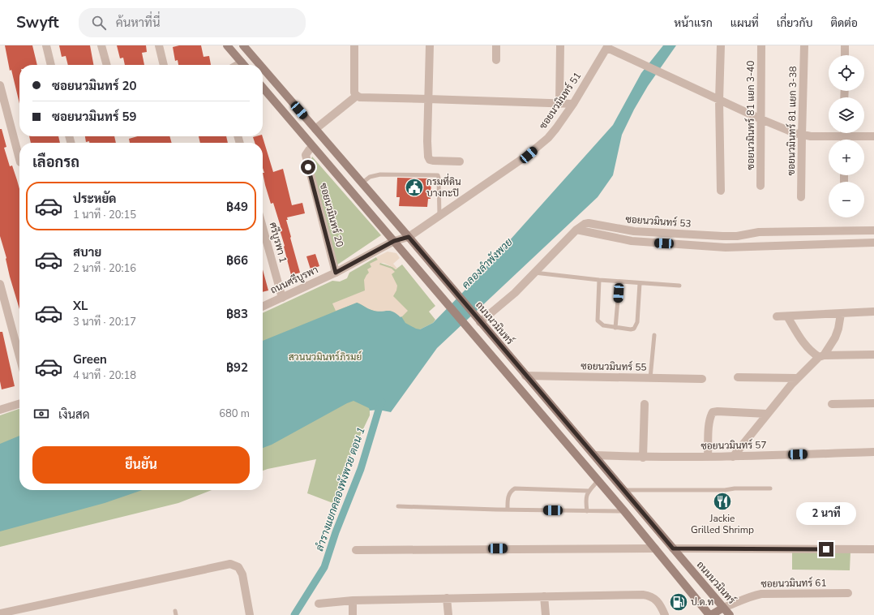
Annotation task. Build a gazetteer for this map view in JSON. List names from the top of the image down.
{
  "streets": {
    "main road": ["ถนนนวมินทร์"],
    "street": [
      "ซอยนวมินทร์ 51",
      "ซอยนวมินทร์ 81 แยก 3-40",
      "ซอยนวมินทร์ 81 แยก 3-38",
      "ซอยนวมินทร์ 20",
      "ซอยนวมินทร์ 53",
      "ศรีบูรพา 1",
      "ถนนศรีบูรพา",
      "ซอยนวมินทร์ 55",
      "ซอยนวมินทร์ 57",
      "ซอยนวมินทร์ 61"
    ]
  },
  "crossings": [
    ["ซอยนวมินทร์ 51", "ถนนศรีบูรพา"],
    ["ซอยนวมินทร์ 51", "ถนนนวมินทร์"],
    ["ซอยนวมินทร์ 20", "ถนนศรีบูรพา"],
    ["ซอยนวมินทร์ 53", "ถนนนวมินทร์"],
    ["ศรีบูรพา 1", "ถนนศรีบูรพา"],
    ["ถนนศรีบูรพา", "ถนนนวมินทร์"],
    ["ถนนนวมินทร์", "ซอยนวมินทร์ 55"],
    ["ถนนนวมินทร์", "ซอยนวมินทร์ 57"],
    ["ถนนนวมินทร์", "ซอยนวมินทร์ 61"]
  ],
  "water": ["คลองลำพังพวย", "ลำรางแยกคลองพังพวย ตอน 1"],
  "parks": ["สวนนวมินทร์ภิรมย์"],
  "places": {
    "public building": ["กรมที่ดิน บางกะปิ"],
    "restaurant": ["Jackie Grilled Shrimp"],
    "fuel station": ["ป.ด.ท"]
  },
  "page": {
    "header": "Swyft",
    "search": "ค้นหาที่นี่",
    "nav": [
      "หน้าแรก",
      "แผนที่",
      "เกี่ยวกับ",
      "ติดต่อ"
    ],
    "map_buttons": ["+", "−"],
    "banner": ["ซอยนวมินทร์ 20", "ซอยนวมินทร์ 59"],
    "heading": "เลือกรถ",
    "list": [
      {
        "name": "ประหยัด",
        "note": "1 นาที · 20:15",
        "value": "฿49"
      },
      {
        "name": "สบาย",
        "note": "2 นาที · 20:16",
        "value": "฿66"
      },
      {
        "name": "XL",
        "note": "3 นาที · 20:17",
        "value": "฿83"
      },
      {
        "name": "Green",
        "note": "4 นาที · 20:18",
        "value": "฿92"
      }
    ],
    "pay": ["เงินสด", "680 m"],
    "buttons": "ยืนยัน",
    "bubble": "2 นาที"
  }
}
